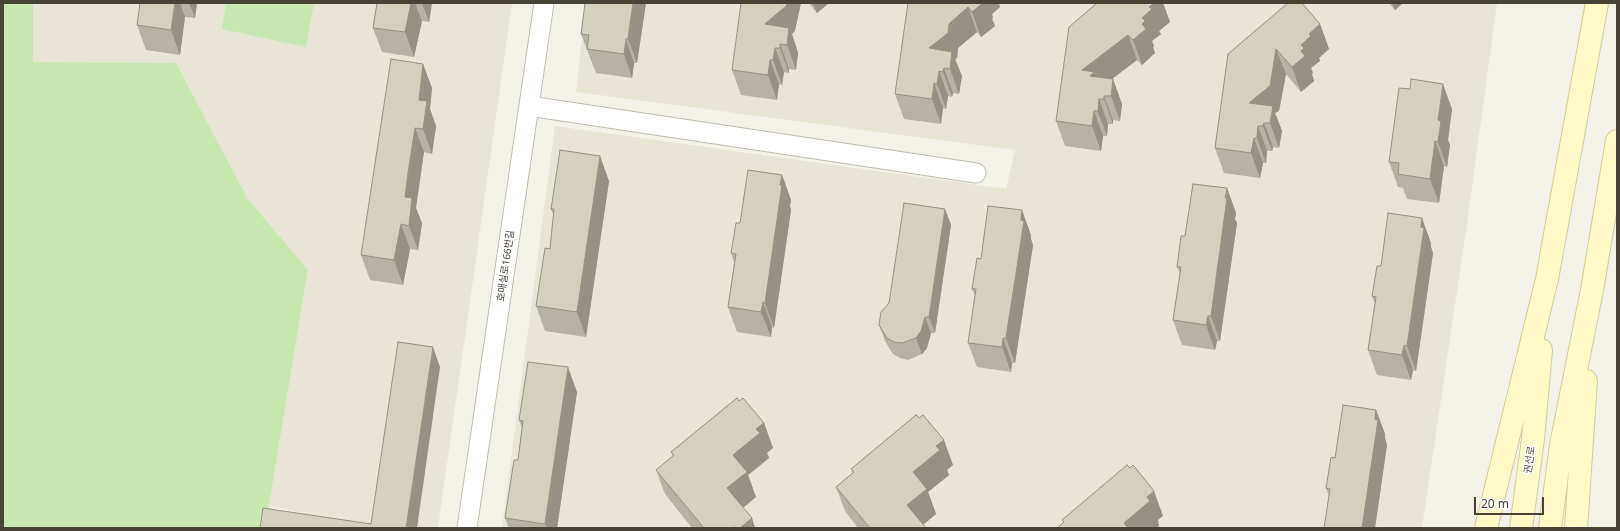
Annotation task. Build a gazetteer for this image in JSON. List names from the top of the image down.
{
  "streets": {
    "main road": ["권선로"],
    "street": ["호매실로166번길"]
  },
  "scale_bar": "20 m"
}
